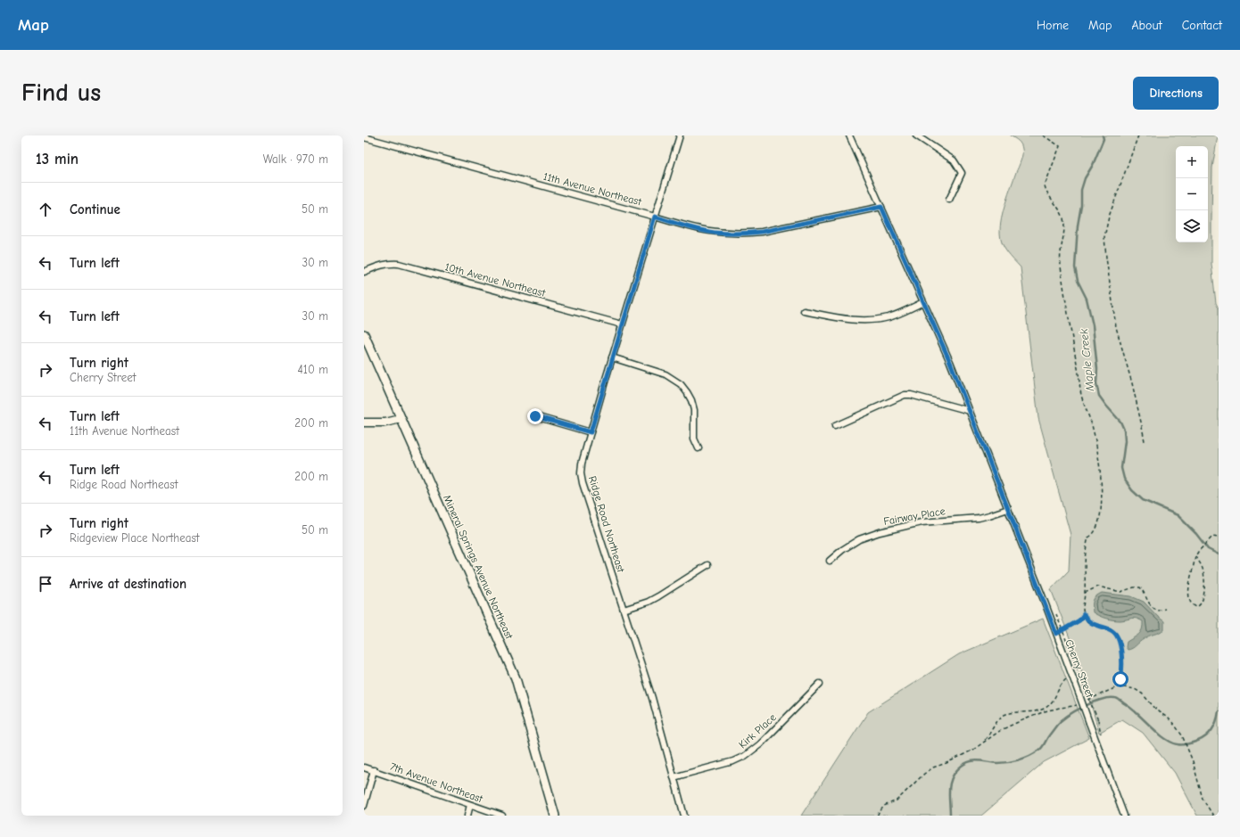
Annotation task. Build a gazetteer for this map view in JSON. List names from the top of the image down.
{
  "streets": {
    "main road": ["Mineral Springs Avenue Northeast"],
    "street": [
      "11th Avenue Northeast",
      "10th Avenue Northeast",
      "Fairway Place",
      "Ridge Road Northeast",
      "Cherry Street",
      "Kirk Place",
      "7th Avenue Northeast"
    ]
  },
  "crossings": [
    ["11th Avenue Northeast", "Ridge Road Northeast"],
    ["11th Avenue Northeast", "Cherry Street"],
    ["10th Avenue Northeast", "Ridge Road Northeast"],
    ["Fairway Place", "Cherry Street"],
    ["Ridge Road Northeast", "Kirk Place"]
  ],
  "water": ["Maple Creek"],
  "page": {
    "header": "Map",
    "nav": [
      "Home",
      "Map",
      "About",
      "Contact"
    ],
    "buttons": "Directions",
    "title": "Find us",
    "heading": ["13 min", "Walk · 970 m"],
    "map_buttons": ["+", "−"],
    "list": [
      ["Continue", "50 m"],
      ["Turn left", "30 m"],
      ["Turn left", "30 m"],
      ["Turn right", "Cherry Street", "410 m"],
      ["Turn left", "11th Avenue Northeast", "200 m"],
      ["Turn left", "Ridge Road Northeast", "200 m"],
      ["Turn right", "Ridgeview Place Northeast", "50 m"],
      "Arrive at destination"
    ]
  }
}
